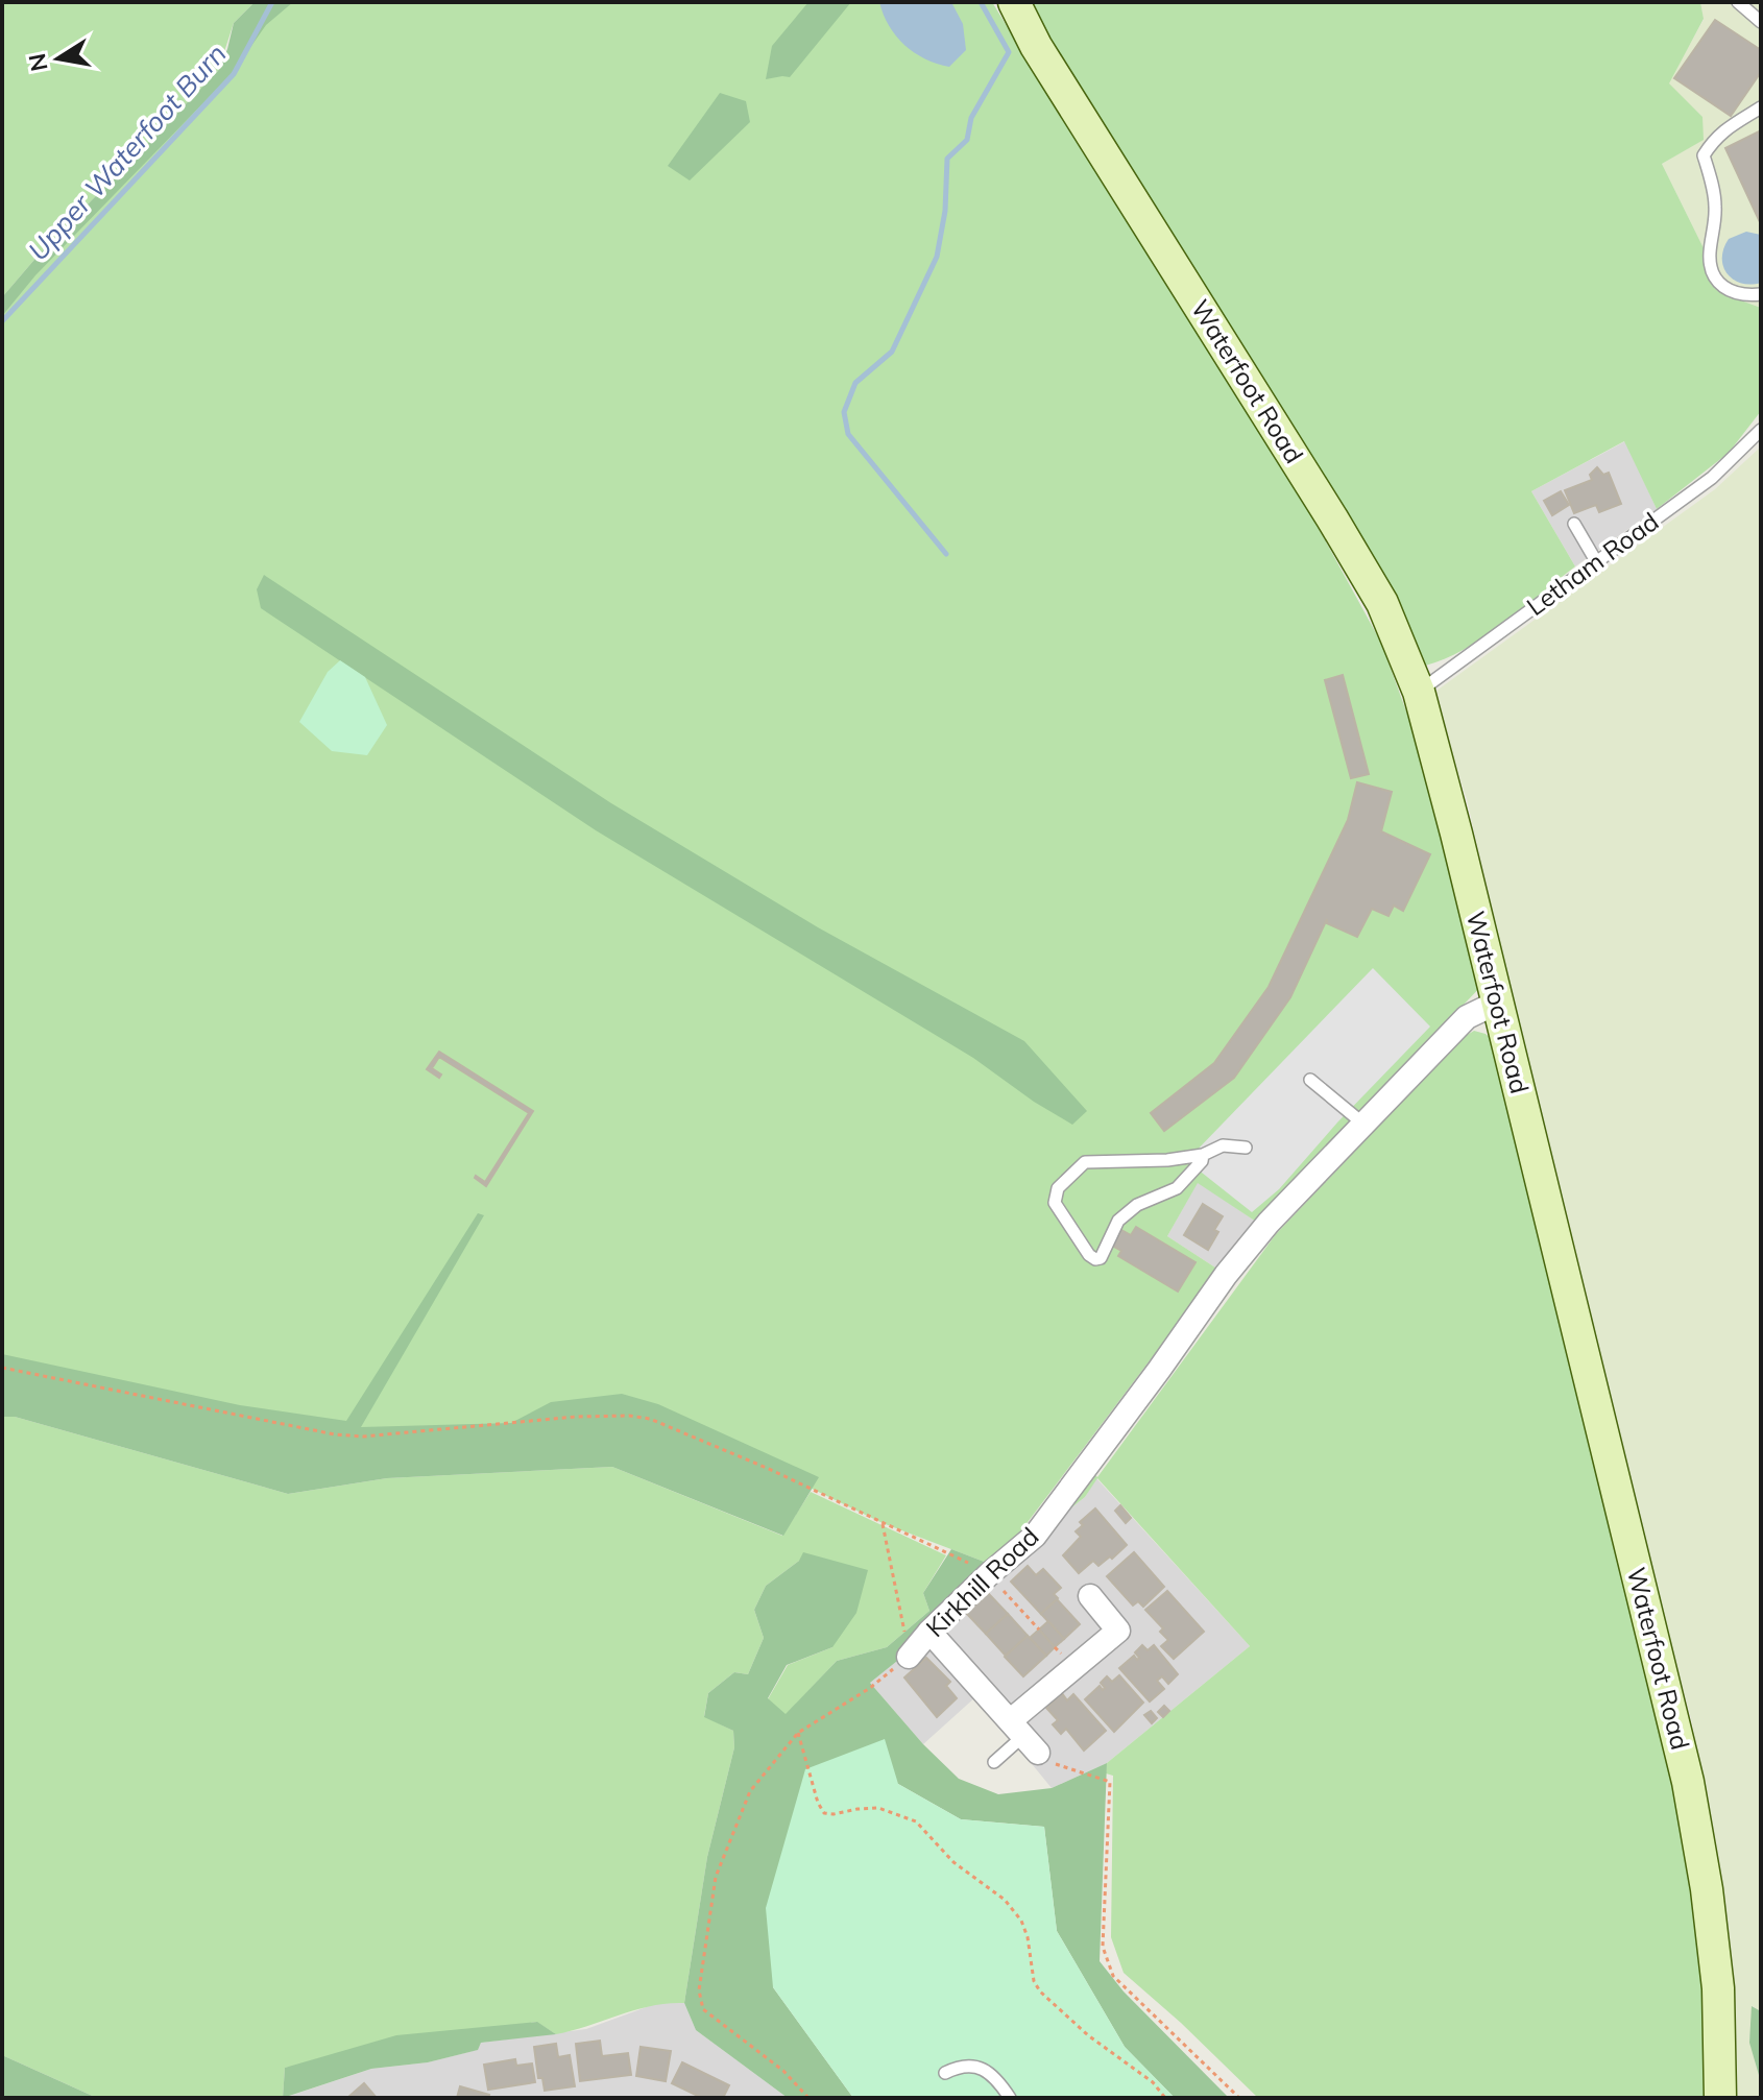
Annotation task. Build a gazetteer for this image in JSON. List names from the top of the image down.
{
  "streets": {
    "street": ["Waterfoot Road", "Kirkhill Road"],
    "lane": ["Letham Road"]
  },
  "crossings": [
    ["Waterfoot Road", "Letham Road"],
    ["Waterfoot Road", "Kirkhill Road"]
  ],
  "water": ["Upper Waterfoot Burn"],
  "north": "left"
}
